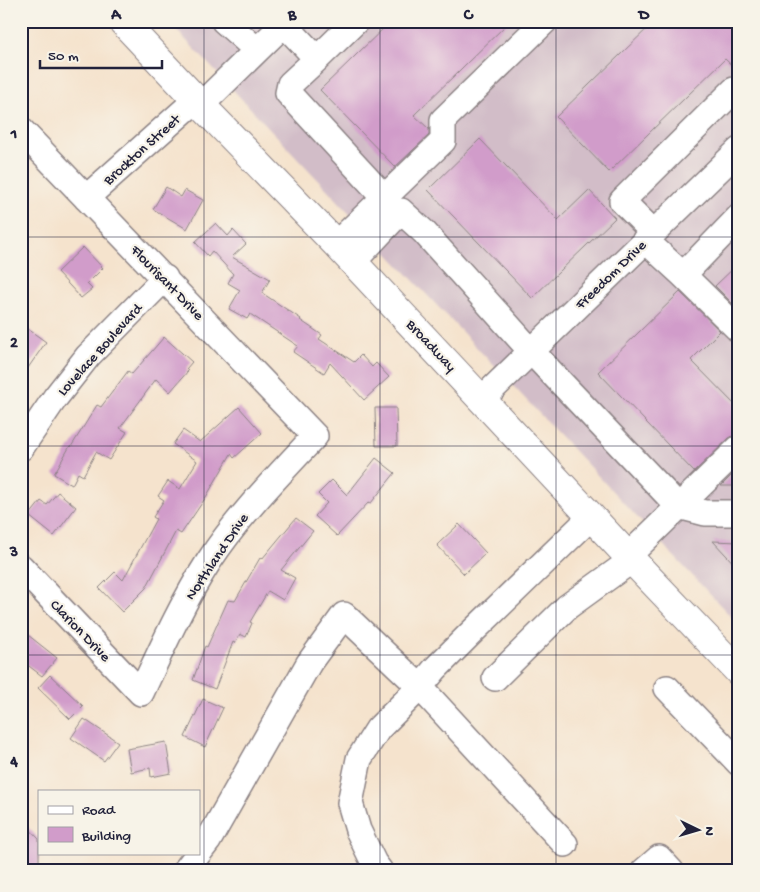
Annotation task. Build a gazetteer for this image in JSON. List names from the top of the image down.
{
  "streets": {
    "main road": ["Broadway"],
    "street": [
      "Brockton Street",
      "Freedom Drive",
      "Flourisant Drive",
      "Lovelace Boulevard",
      "Northland Drive",
      "Clarion Drive"
    ]
  },
  "crossings": [
    ["Brockton Street", "Flourisant Drive"],
    ["Brockton Street", "Broadway"],
    ["Freedom Drive", "Broadway"],
    ["Flourisant Drive", "Lovelace Boulevard"],
    ["Flourisant Drive", "Northland Drive"],
    ["Northland Drive", "Clarion Drive"]
  ],
  "legend": ["Road", "Building"],
  "scale_bar": "50 m",
  "north": "right",
  "grid": {
    "columns": [
      "A",
      "B",
      "C",
      "D"
    ],
    "rows": [
      "1",
      "2",
      "3",
      "4"
    ]
  }
}
